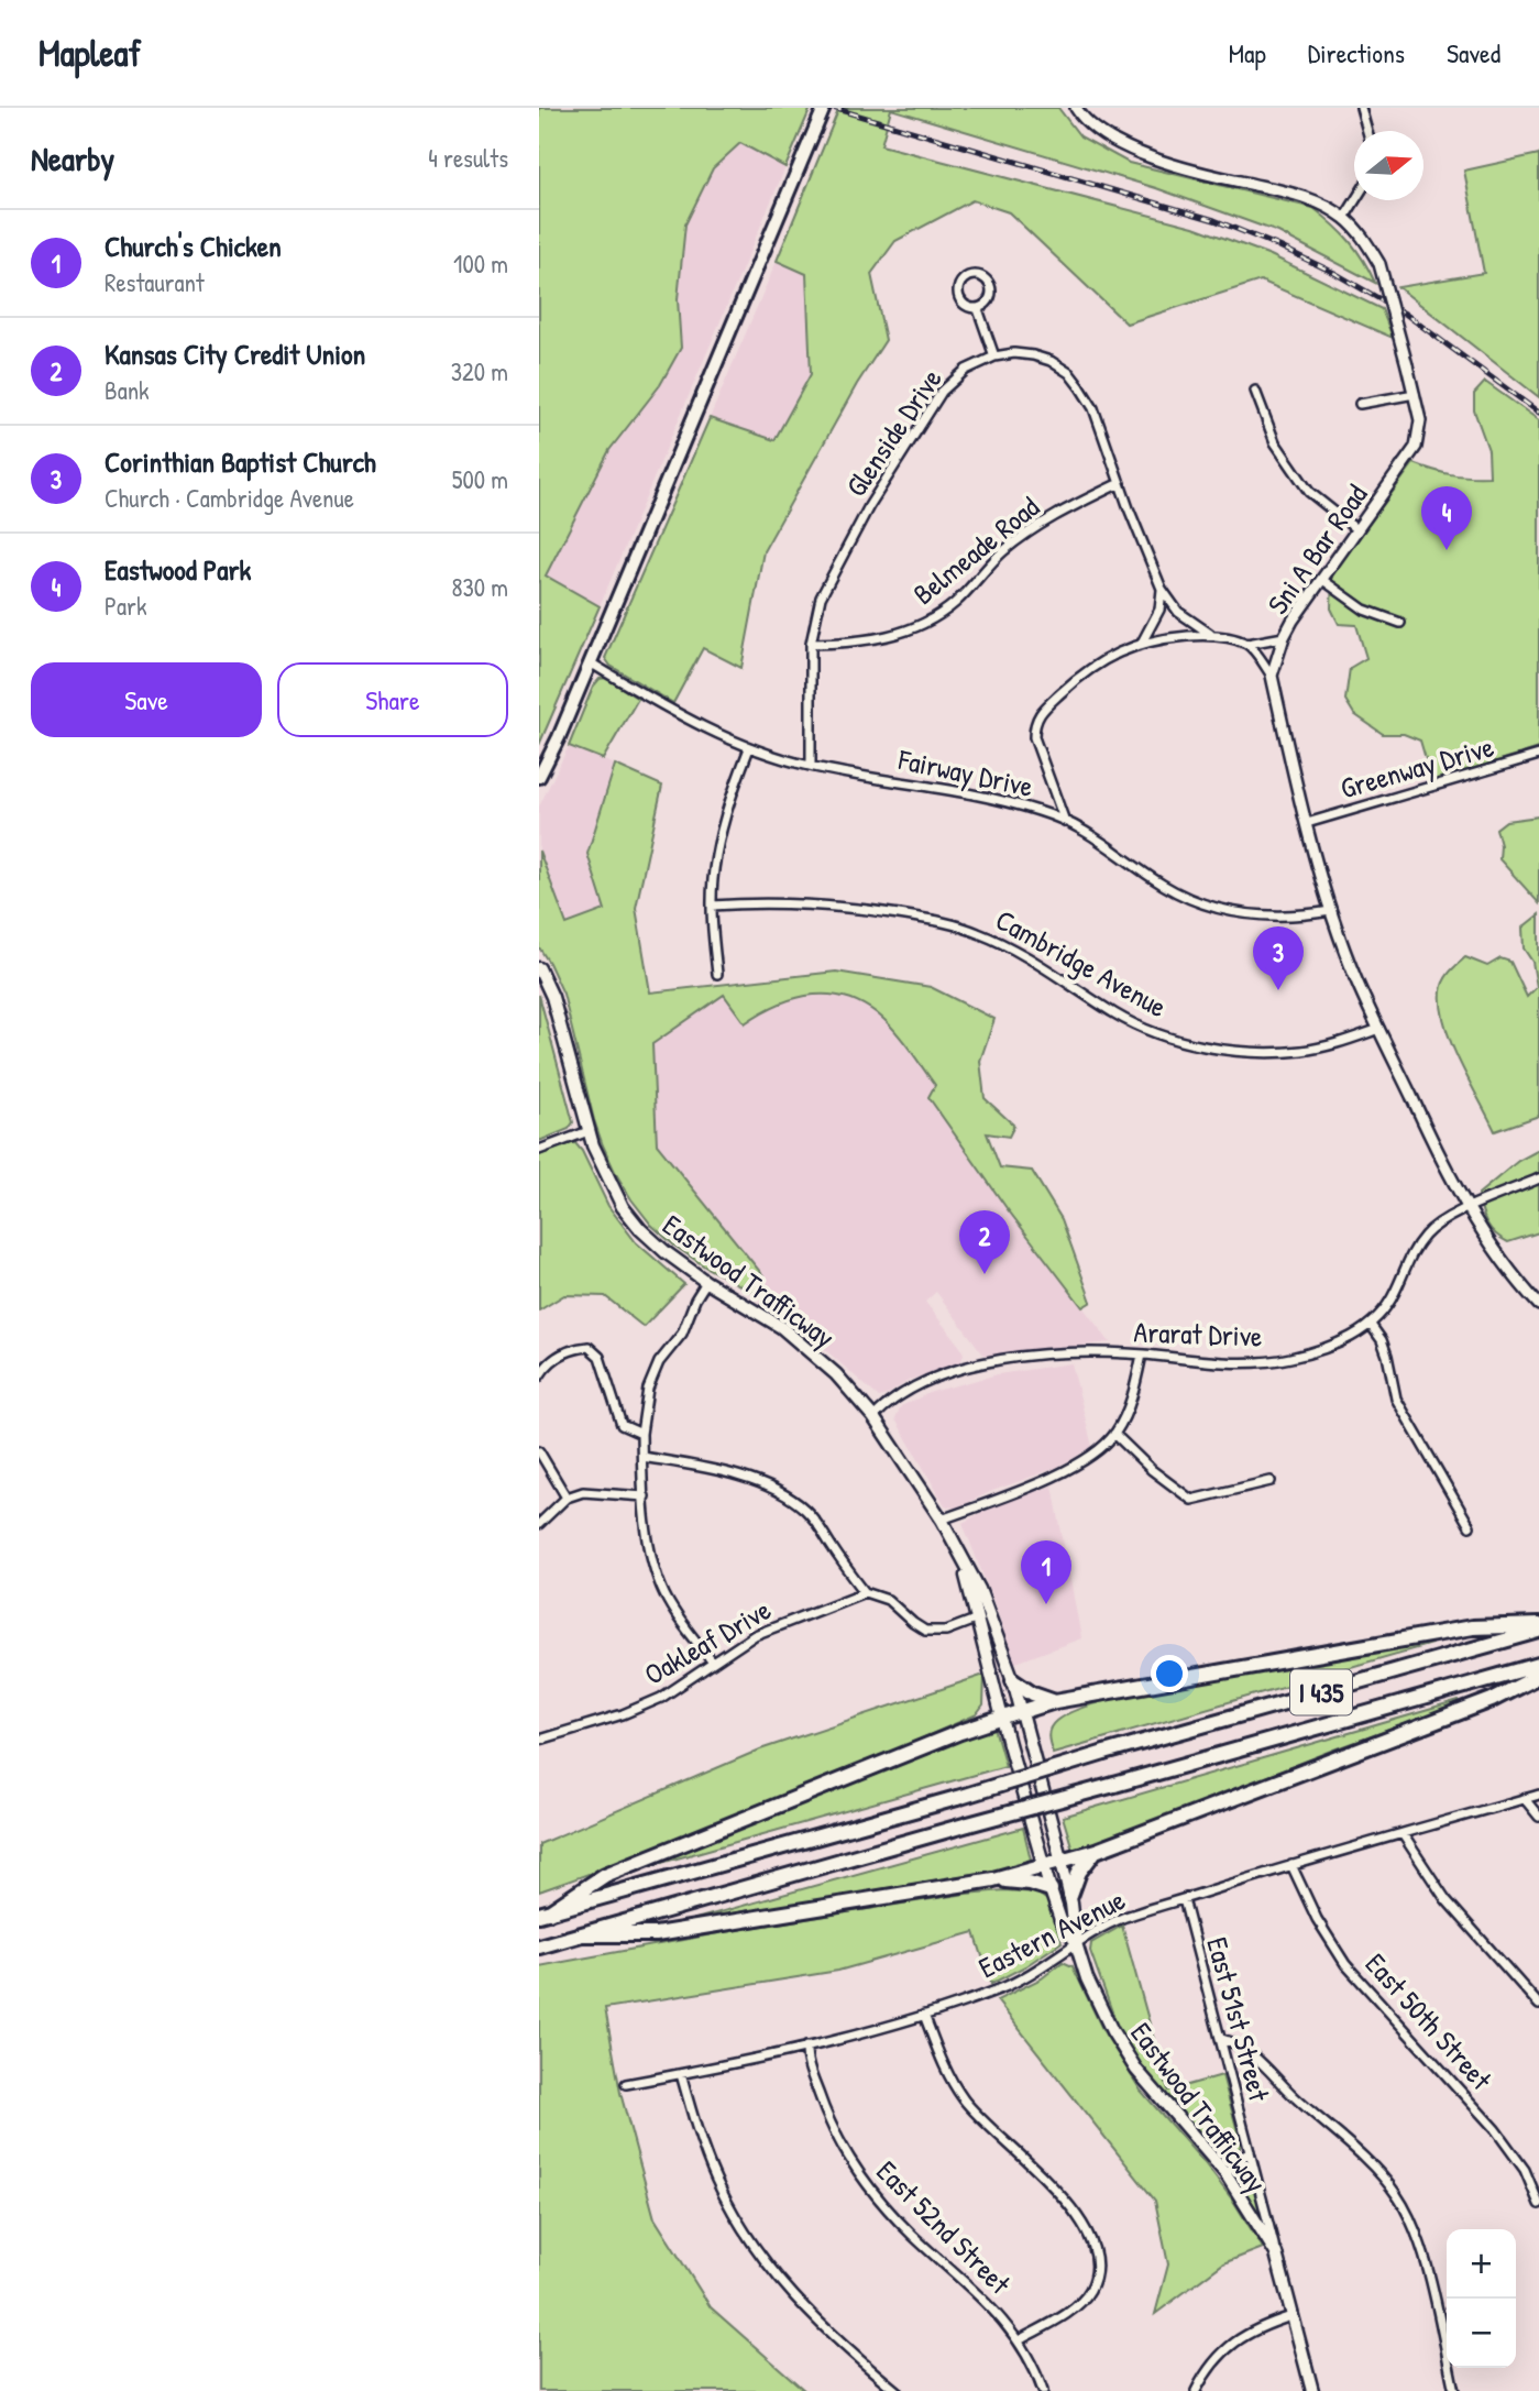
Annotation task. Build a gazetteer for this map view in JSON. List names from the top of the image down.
{
  "streets": {
    "highway": ["I 435"],
    "main road": ["Eastwood Trafficway", "East 51st Street"],
    "street": [
      "Glenside Drive",
      "Sni A Bar Road",
      "Belmeade Road",
      "Greenway Drive",
      "Fairway Drive",
      "Cambridge Avenue",
      "Ararat Drive",
      "Oakleaf Drive",
      "Eastern Avenue",
      "East 50th Street",
      "East 52nd Street"
    ]
  },
  "crossings": [
    ["Glenside Drive", "Belmeade Road"],
    ["Glenside Drive", "Fairway Drive"],
    ["Eastwood Trafficway", "Ararat Drive"],
    ["Eastwood Trafficway", "Eastern Avenue"],
    ["Eastwood Trafficway", "East 51st Street"],
    ["Eastern Avenue", "East 51st Street"],
    ["Eastern Avenue", "East 50th Street"],
    ["Eastern Avenue", "East 52nd Street"]
  ],
  "north": "right",
  "page": {
    "header": "Mapleaf",
    "nav": ["Map", "Directions", "Saved"],
    "heading": ["Nearby", "4 results"],
    "list": [
      {
        "mark": "1",
        "name": "Church's Chicken",
        "note": "Restaurant",
        "value": "100 m"
      },
      {
        "mark": "2",
        "name": "Kansas City Credit Union",
        "note": "Bank",
        "value": "320 m"
      },
      {
        "mark": "3",
        "name": "Corinthian Baptist Church",
        "note": "Church · Cambridge Avenue",
        "value": "500 m"
      },
      {
        "mark": "4",
        "name": "Eastwood Park",
        "note": "Park",
        "value": "830 m"
      }
    ],
    "pins": [
      "4",
      "3",
      "2",
      "1"
    ],
    "buttons": ["Save", "Share"],
    "map_buttons": ["+", "−"]
  }
}
